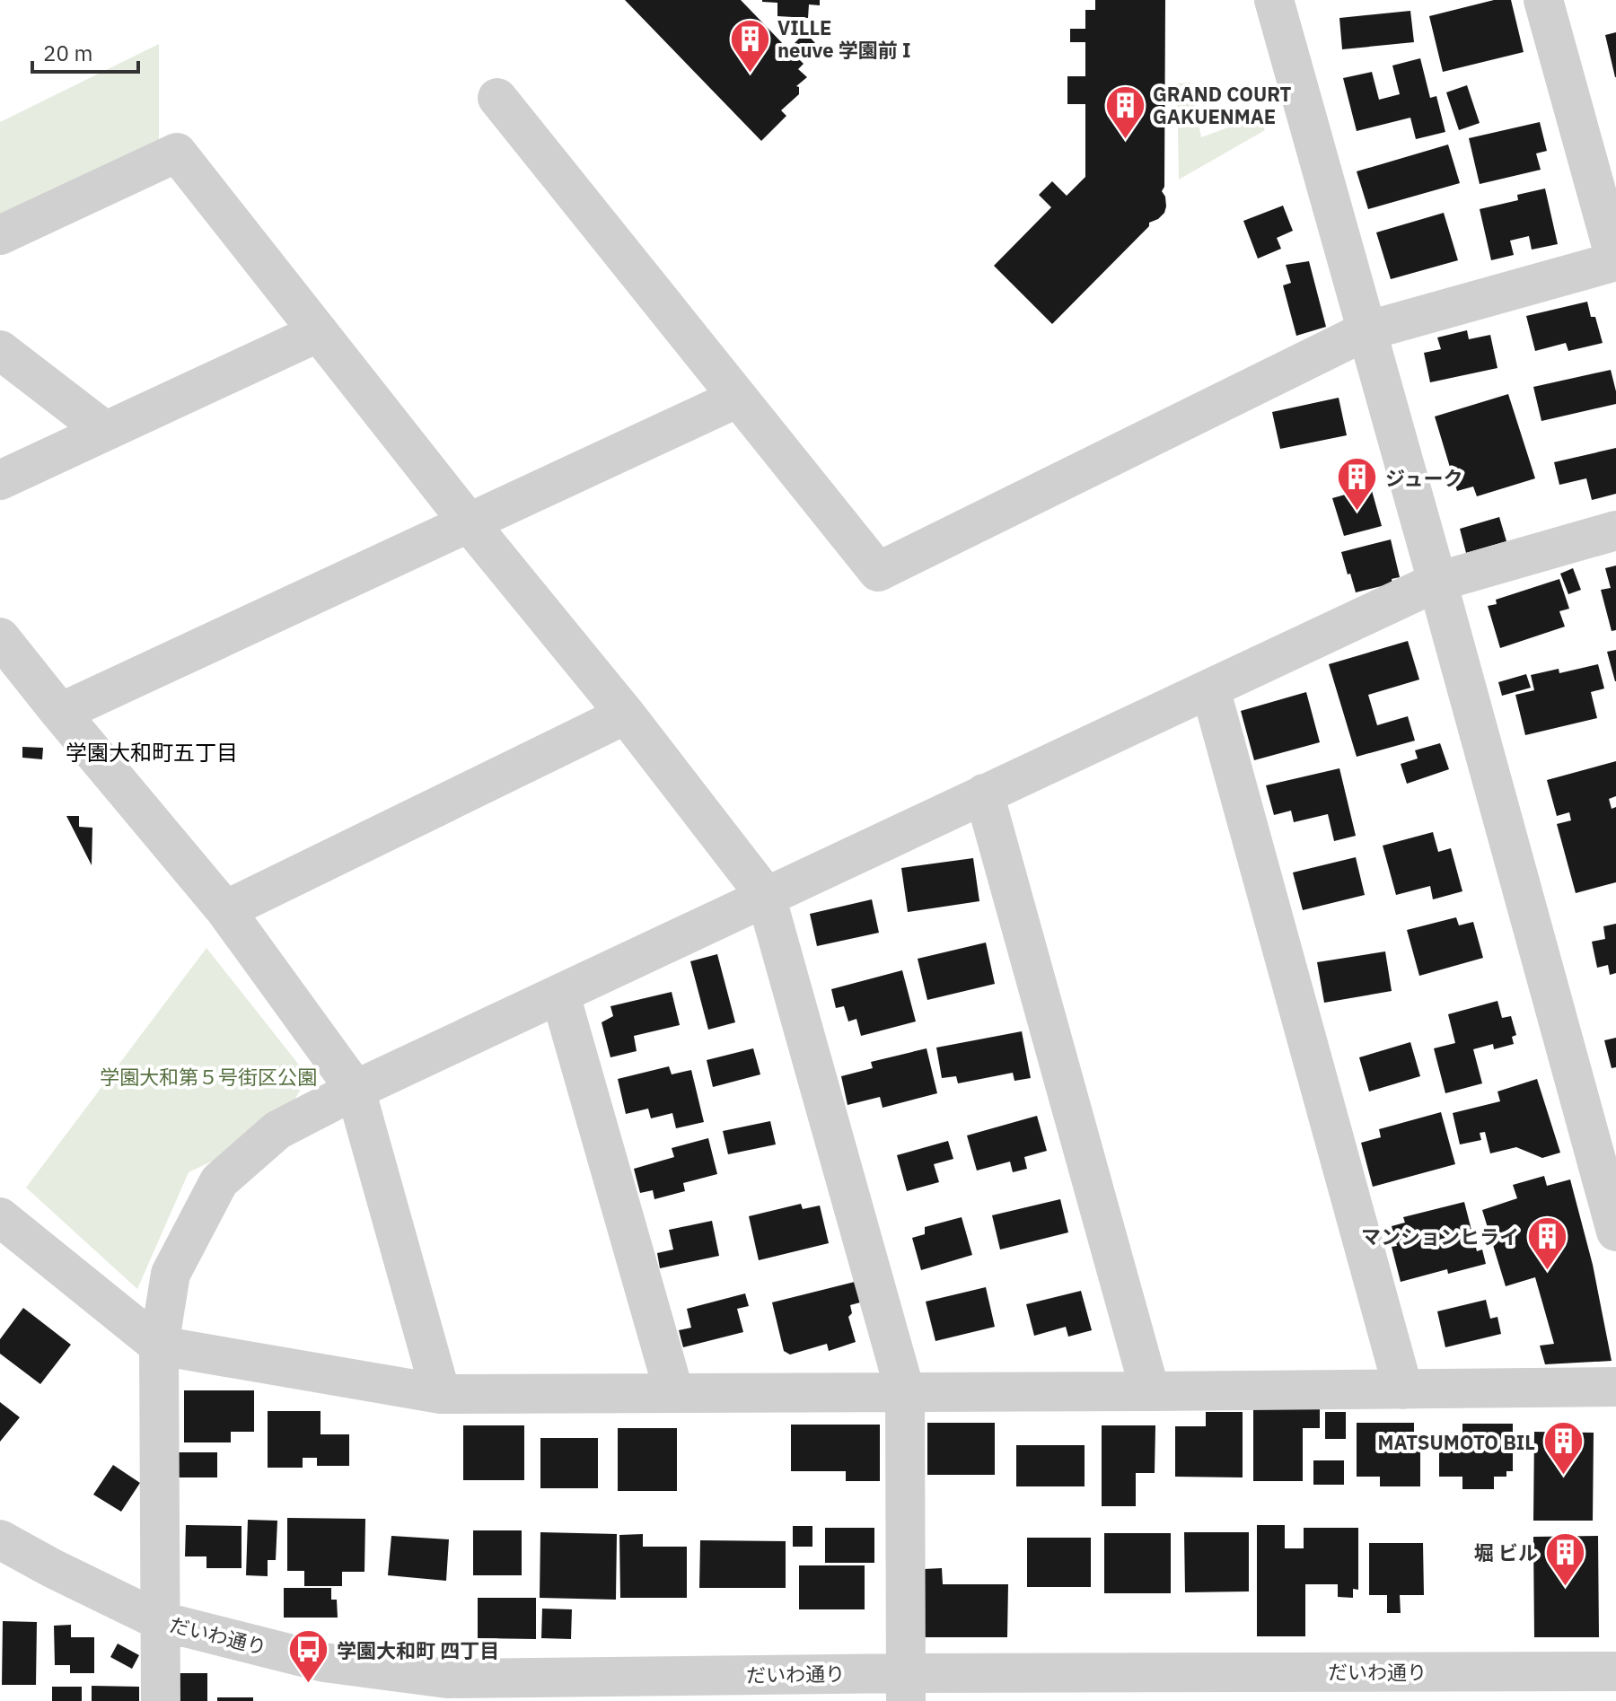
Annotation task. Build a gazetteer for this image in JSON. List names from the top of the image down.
{
  "streets": {
    "street": ["だいわ通り"]
  },
  "districts": ["学園大和町五丁目"],
  "parks": ["学園大和第５号街区公園"],
  "places": {
    "building": [
      "VILLE neuve 学園前 I",
      "GRAND COURT GAKUENMAE",
      "ジューク",
      "マンションヒライ",
      "MATSUMOTO BIL",
      "堀 ビル"
    ],
    "bus stop": ["学園大和町 四丁目"]
  },
  "scale_bar": "20 m"
}
